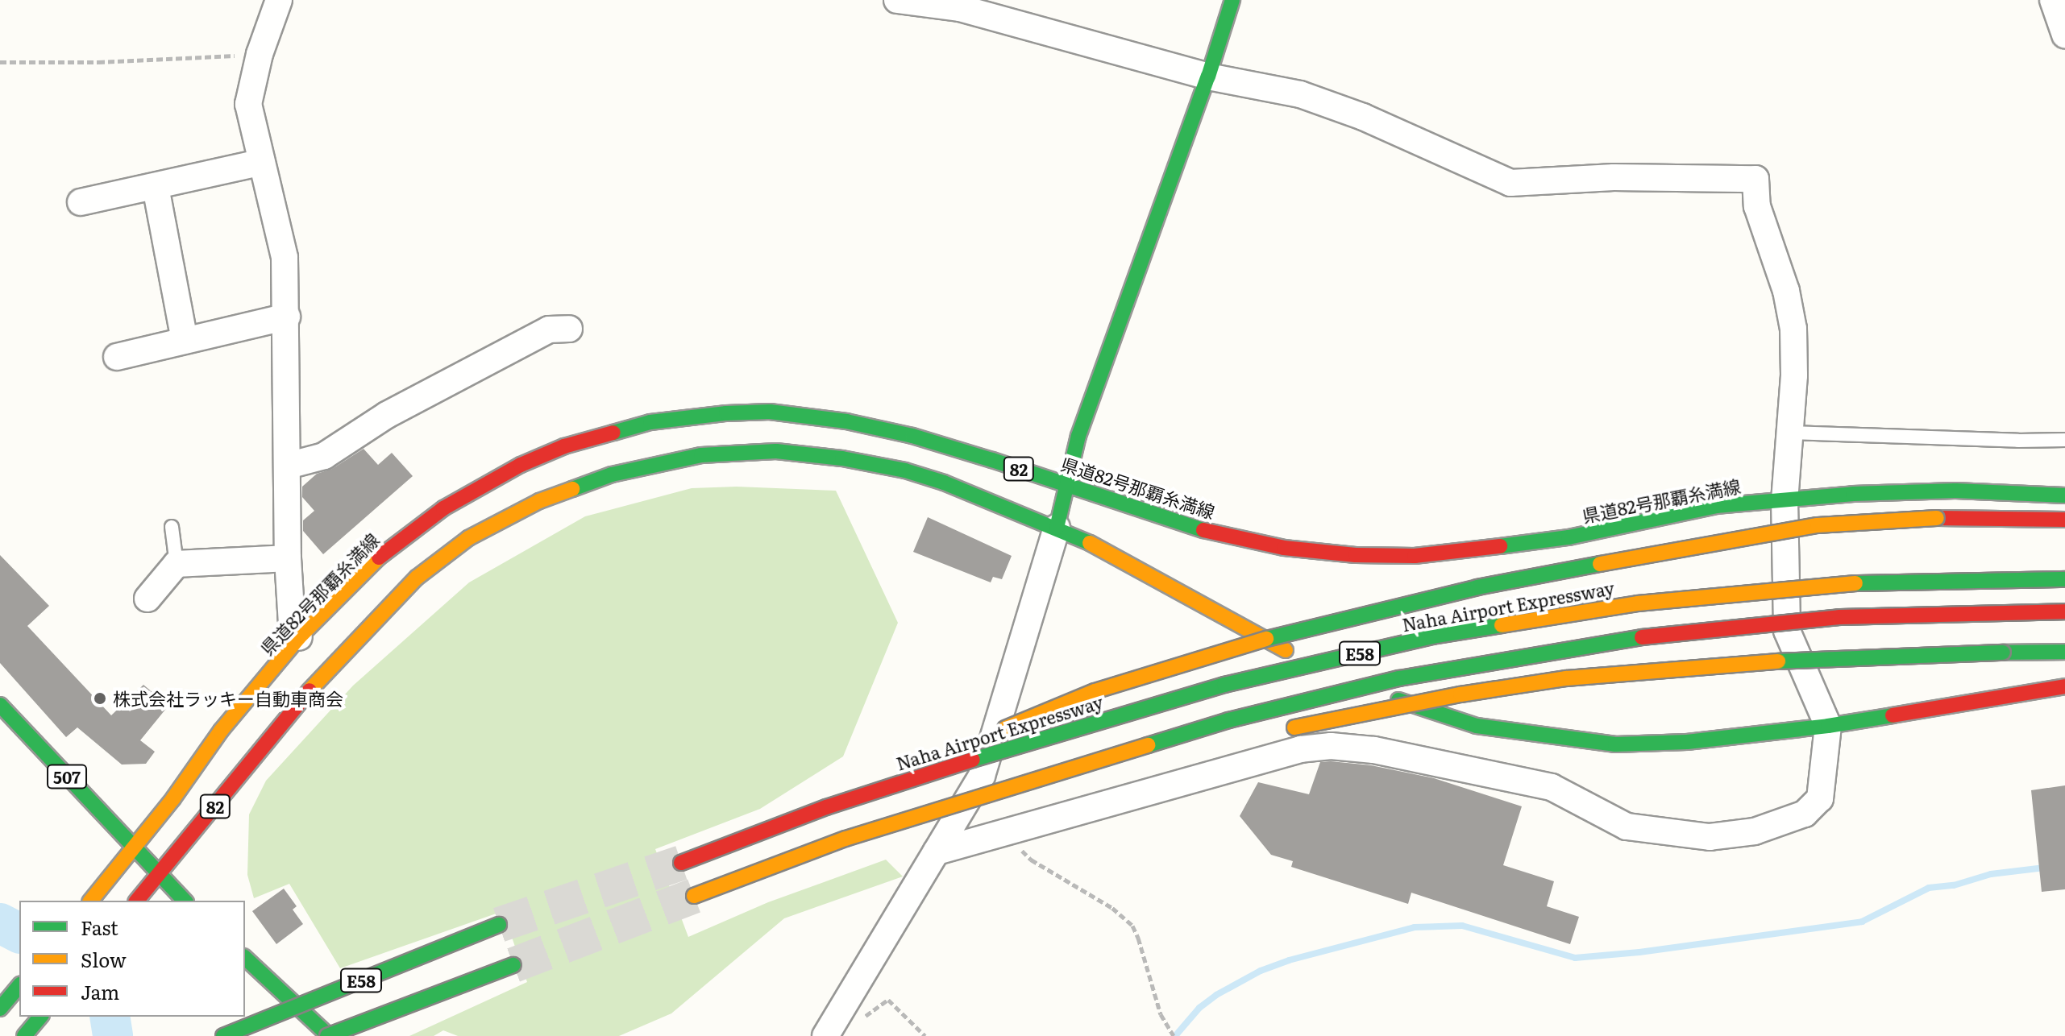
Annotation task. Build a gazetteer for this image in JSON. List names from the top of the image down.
{
  "streets": {
    "main road": [
      "82",
      "県道82号那覇糸満線",
      "Naha Airport Expressway",
      "E58",
      "507"
    ]
  },
  "crossings": [
    ["82", "507"],
    ["県道82号那覇糸満線", "507"]
  ],
  "places": ["株式会社ラッキー自動車商会"],
  "legend": ["Fast", "Slow", "Jam"]
}
